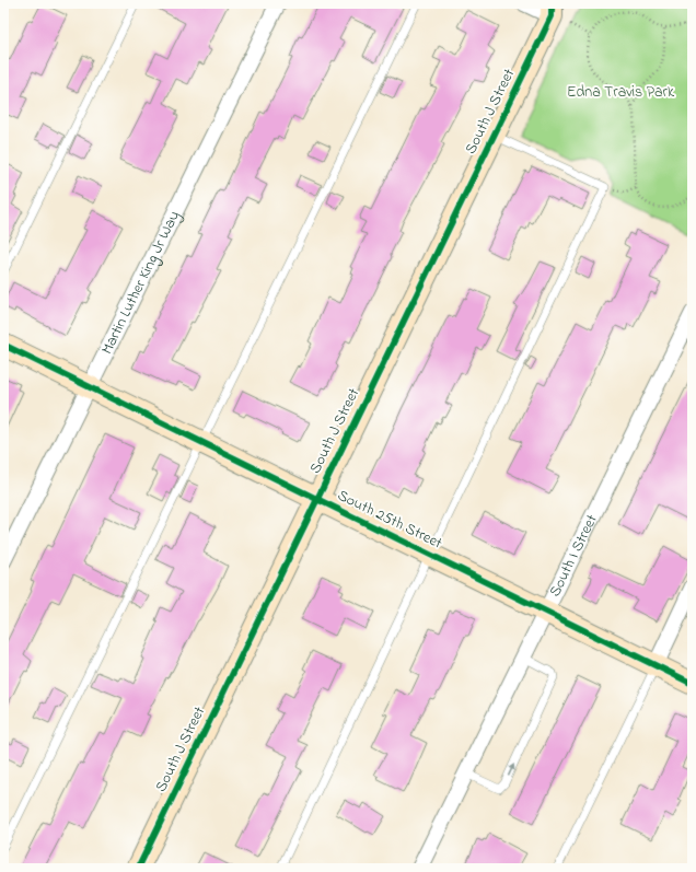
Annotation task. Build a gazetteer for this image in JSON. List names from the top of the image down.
{
  "streets": {
    "street": [
      "South J Street",
      "Martin Luther King Jr Way",
      "South 25th Street",
      "South I Street"
    ]
  },
  "crossings": [
    ["South J Street", "South 25th Street"],
    ["Martin Luther King Jr Way", "South 25th Street"],
    ["South 25th Street", "South I Street"]
  ],
  "parks": ["Edna Travis Park"]
}
